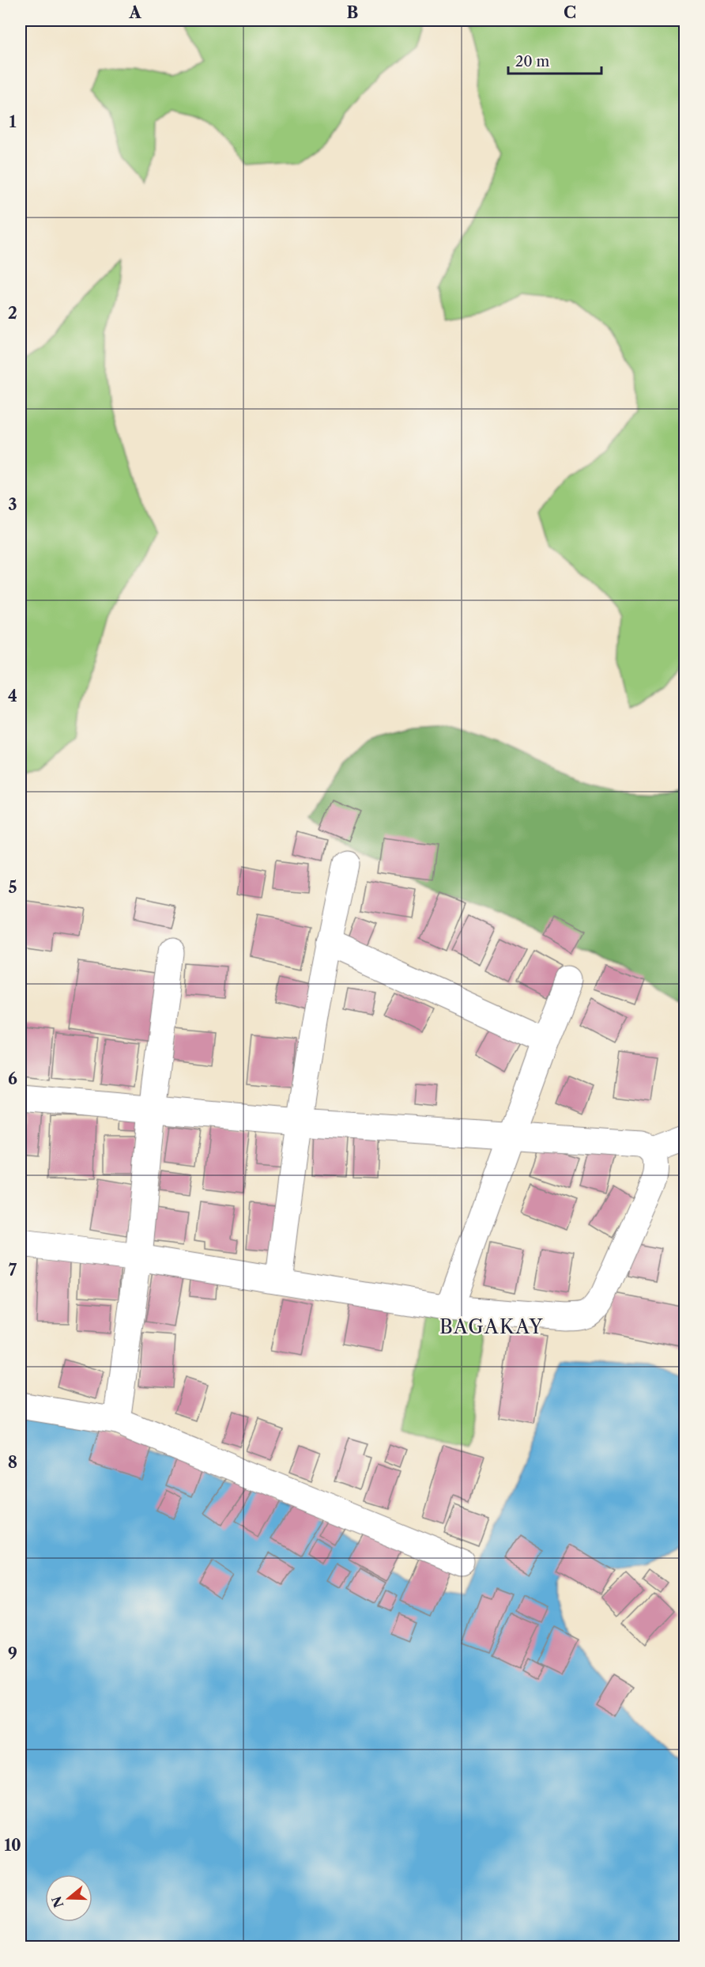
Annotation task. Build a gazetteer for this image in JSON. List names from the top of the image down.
{
  "districts": ["BAGAKAY"],
  "scale_bar": "20 m",
  "north": "left",
  "grid": {
    "columns": ["A", "B", "C"],
    "rows": [
      "1",
      "2",
      "3",
      "4",
      "5",
      "6",
      "7",
      "8",
      "9",
      "10"
    ]
  }
}
